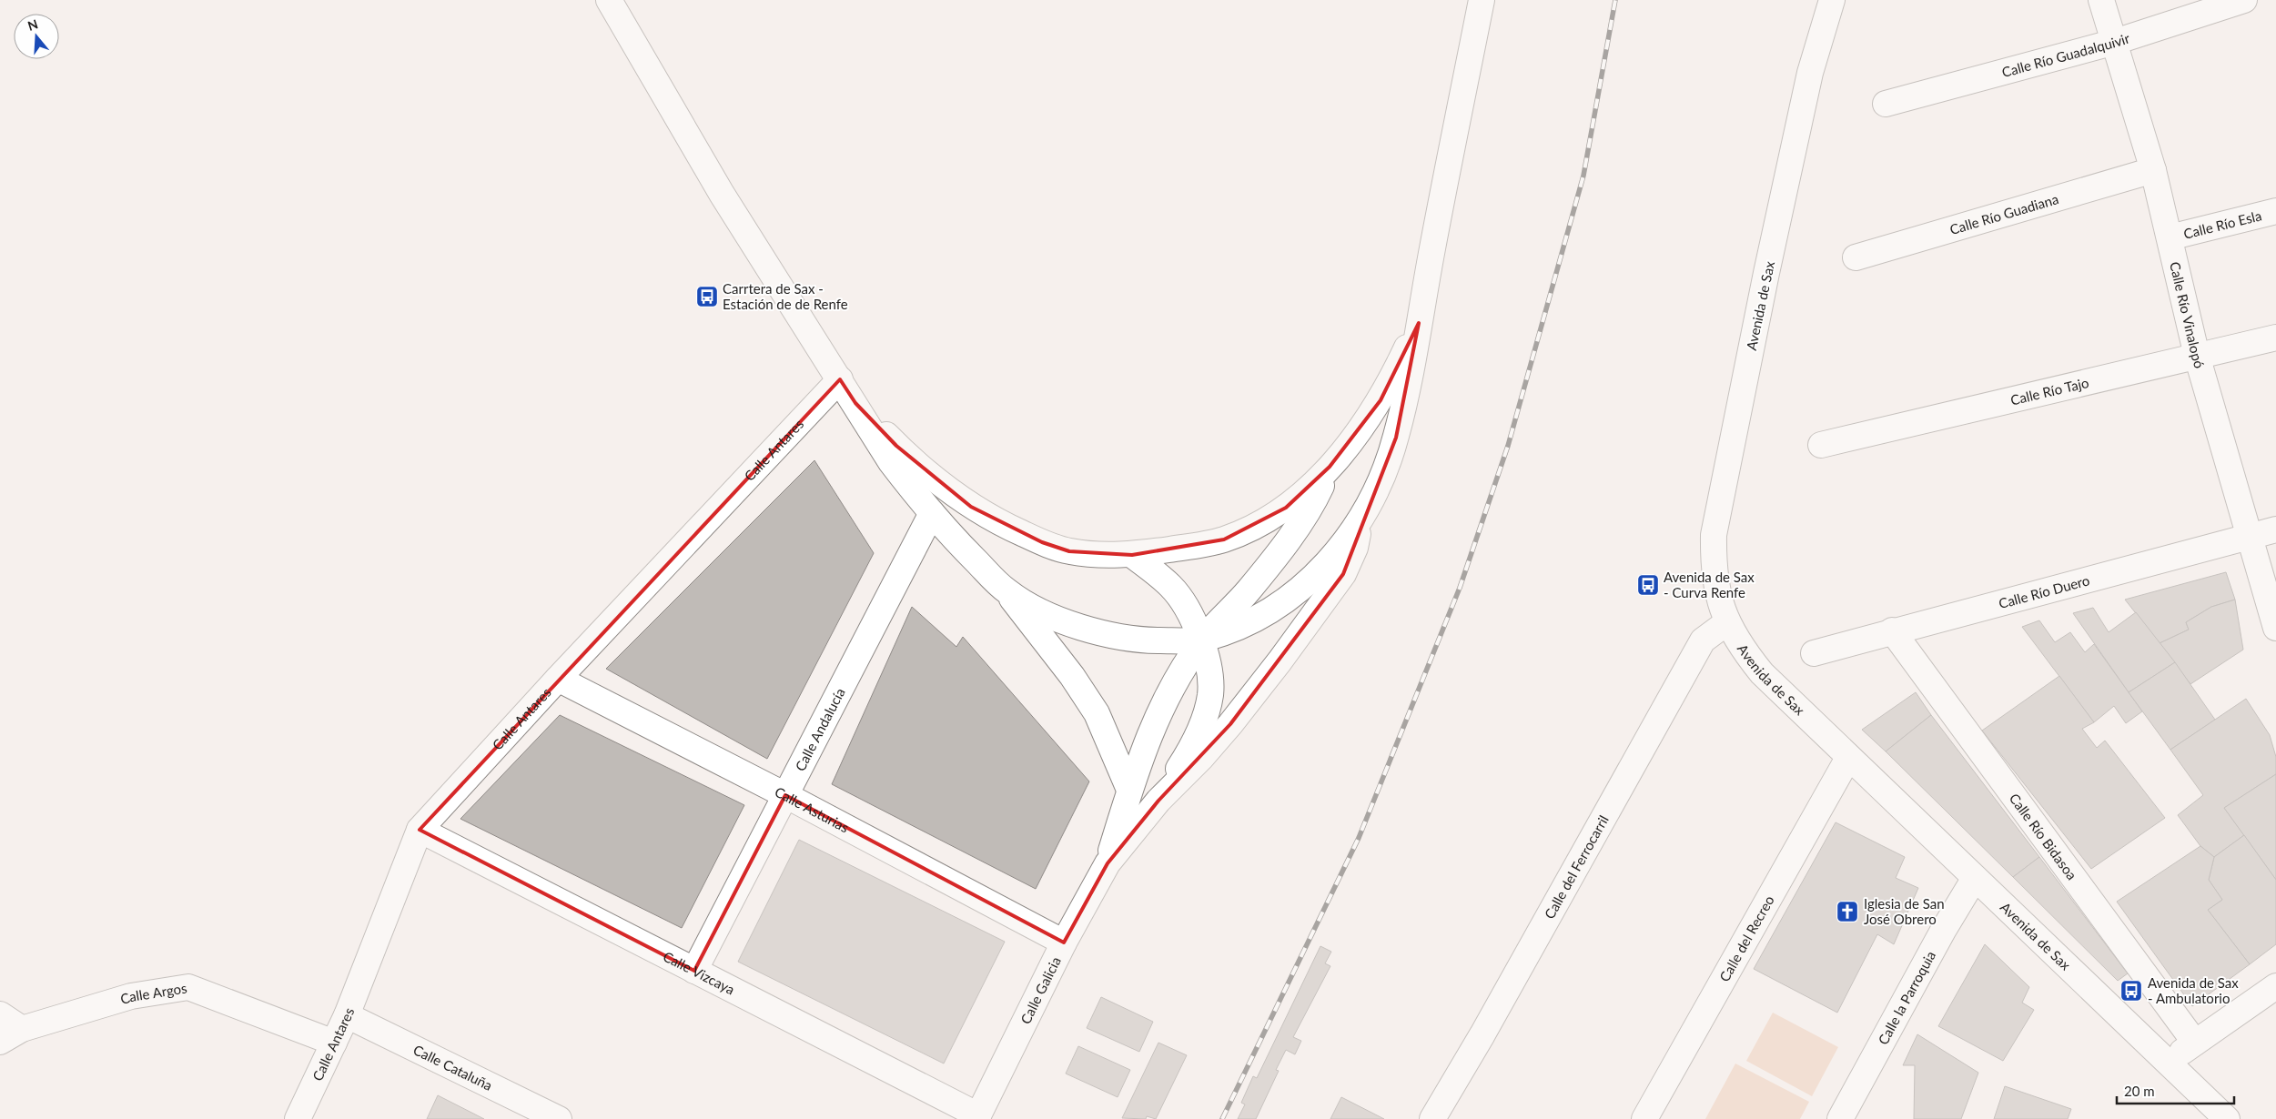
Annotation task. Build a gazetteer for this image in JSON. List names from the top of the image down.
{
  "streets": {
    "street": [
      "Calle Río Guadalquivir",
      "Calle Río Guadiana",
      "Calle Río Esla",
      "Avenida de Sax",
      "Calle Río Vinalopó",
      "Calle Río Tajo",
      "Calle Antares",
      "Calle Río Duero",
      "Calle Andalucía",
      "Calle Asturias",
      "Calle Río Bidasoa",
      "Calle del Ferrocarril",
      "Calle del Recreo",
      "Calle Vizcaya",
      "Calle Galicia",
      "Calle Argos",
      "Calle la Parroquia",
      "Calle Cataluña"
    ]
  },
  "crossings": [
    ["Calle Río Guadalquivir", "Calle Río Vinalopó"],
    ["Calle Río Guadiana", "Calle Río Vinalopó"],
    ["Calle Río Esla", "Calle Río Vinalopó"],
    ["Avenida de Sax", "Calle del Ferrocarril"],
    ["Avenida de Sax", "Calle del Recreo"],
    ["Avenida de Sax", "Calle la Parroquia"],
    ["Calle Río Vinalopó", "Calle Río Tajo"],
    ["Calle Río Vinalopó", "Calle Río Duero"],
    ["Calle Antares", "Calle Asturias"],
    ["Calle Antares", "Calle Vizcaya"],
    ["Calle Antares", "Calle Argos"],
    ["Calle Antares", "Calle Cataluña"],
    ["Calle Río Duero", "Calle Río Bidasoa"],
    ["Calle Andalucía", "Calle Asturias"],
    ["Calle Andalucía", "Calle Vizcaya"],
    ["Calle Asturias", "Calle Galicia"],
    ["Calle Vizcaya", "Calle Galicia"]
  ],
  "places": {
    "bus stop": ["Carrtera de Sax - Estación de de Renfe", "Avenida de Sax - Curva Renfe", "Avenida de Sax - Ambulatorio"],
    "church": ["Iglesia de San José Obrero"]
  },
  "scale_bar": "20 m",
  "north": "top"
}
